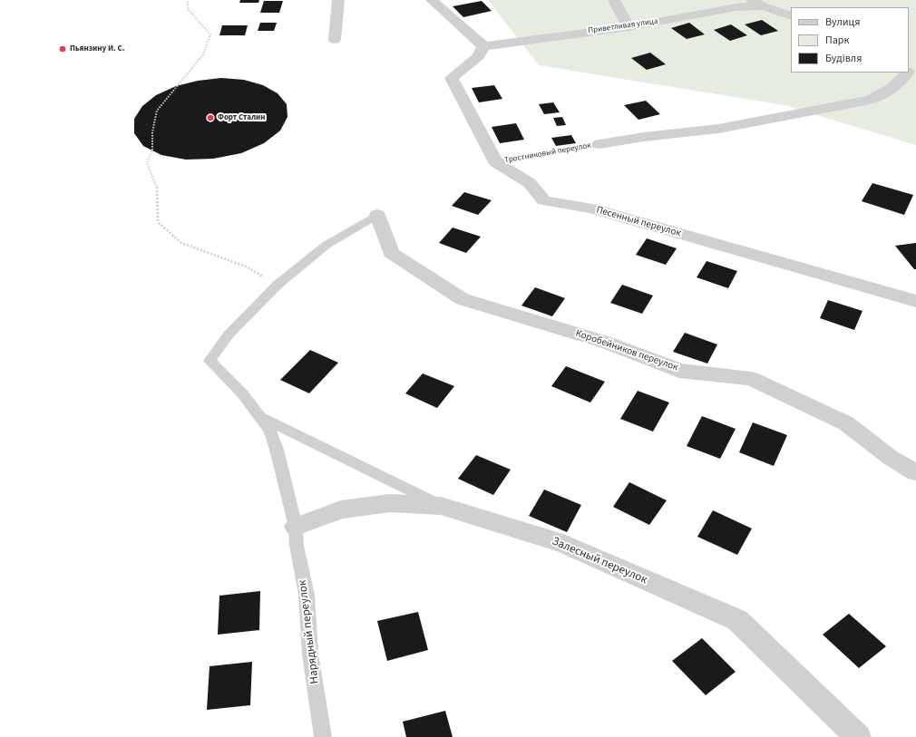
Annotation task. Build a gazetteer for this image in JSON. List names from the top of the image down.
{
  "streets": {
    "street": [
      "Приветливая улица",
      "Песенный переулок",
      "Коробейников переулок",
      "Залесный переулок"
    ],
    "lane": ["Тростниковый переулок", "Нарядный переулок"]
  },
  "crossings": [
    ["Тростниковый переулок", "Песенный переулок"],
    ["Залесный переулок", "Нарядный переулок"]
  ],
  "places": ["Пьянзину И. С.", "Форт Сталин"],
  "legend": ["Вулиця", "Парк", "Будівля"]
}
